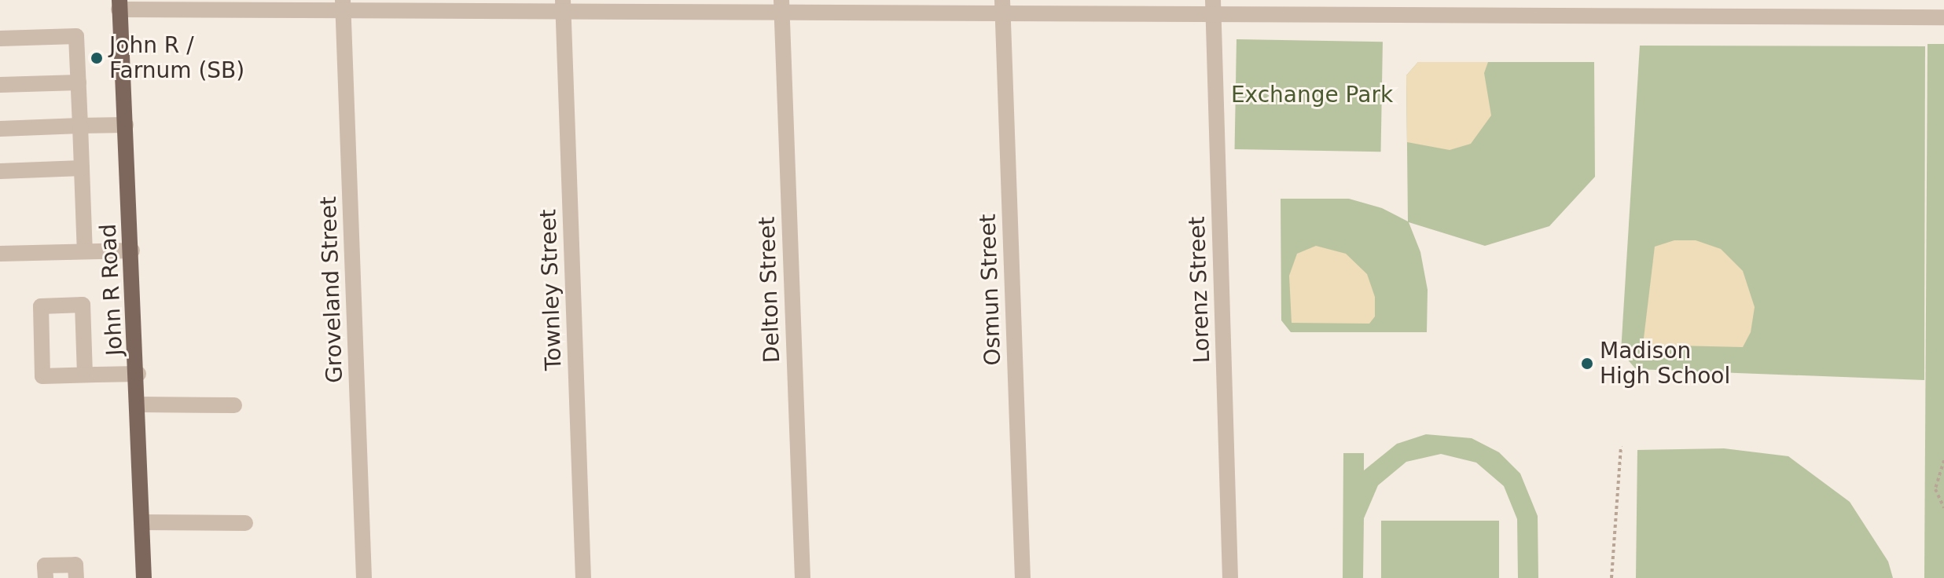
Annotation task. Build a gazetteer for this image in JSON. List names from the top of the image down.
{
  "streets": {
    "main road": ["John R Road"],
    "street": [
      "Groveland Street",
      "Townley Street",
      "Delton Street",
      "Osmun Street",
      "Lorenz Street"
    ]
  },
  "parks": ["Exchange Park"],
  "places": ["John R / Farnum (SB)", "Madison High School"]
}
